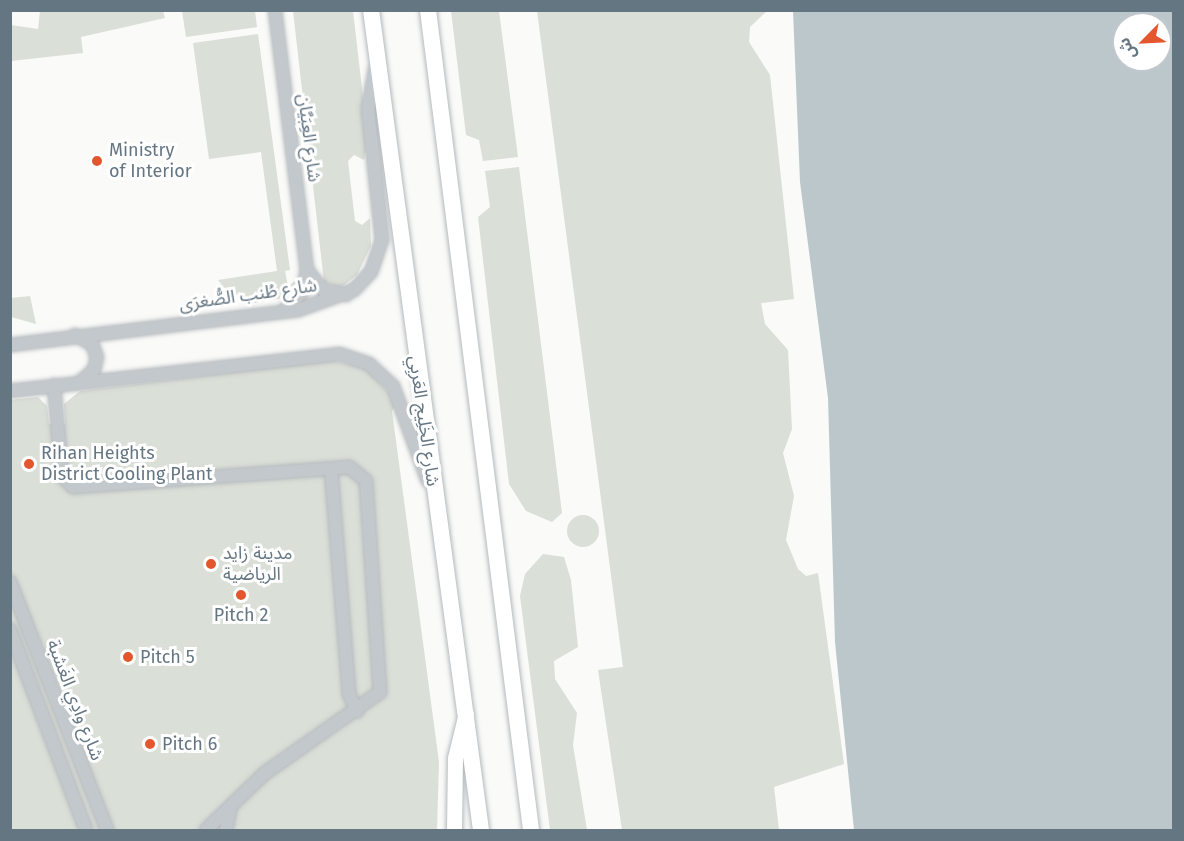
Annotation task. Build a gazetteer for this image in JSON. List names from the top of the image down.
{
  "streets": {
    "highway": ["شارع الخَلِيج العَربِي"],
    "street": ["شارع العِبَيَّان", "شارع طُنب الصُّغرَى", "شارع وادِي الغَشبة"]
  },
  "crossings": [
    ["شارع العِبَيَّان", "شارع طُنب الصُّغرَى"],
    ["شارع طُنب الصُّغرَى", "شارع الخَلِيج العَربِي"]
  ],
  "places": [
    "Ministry of Interior",
    "Rihan Heights District Cooling Plant",
    "مدينة زايد الرياضية",
    "Pitch 2",
    "Pitch 5",
    "Pitch 6"
  ],
  "north": "bottom left"
}
